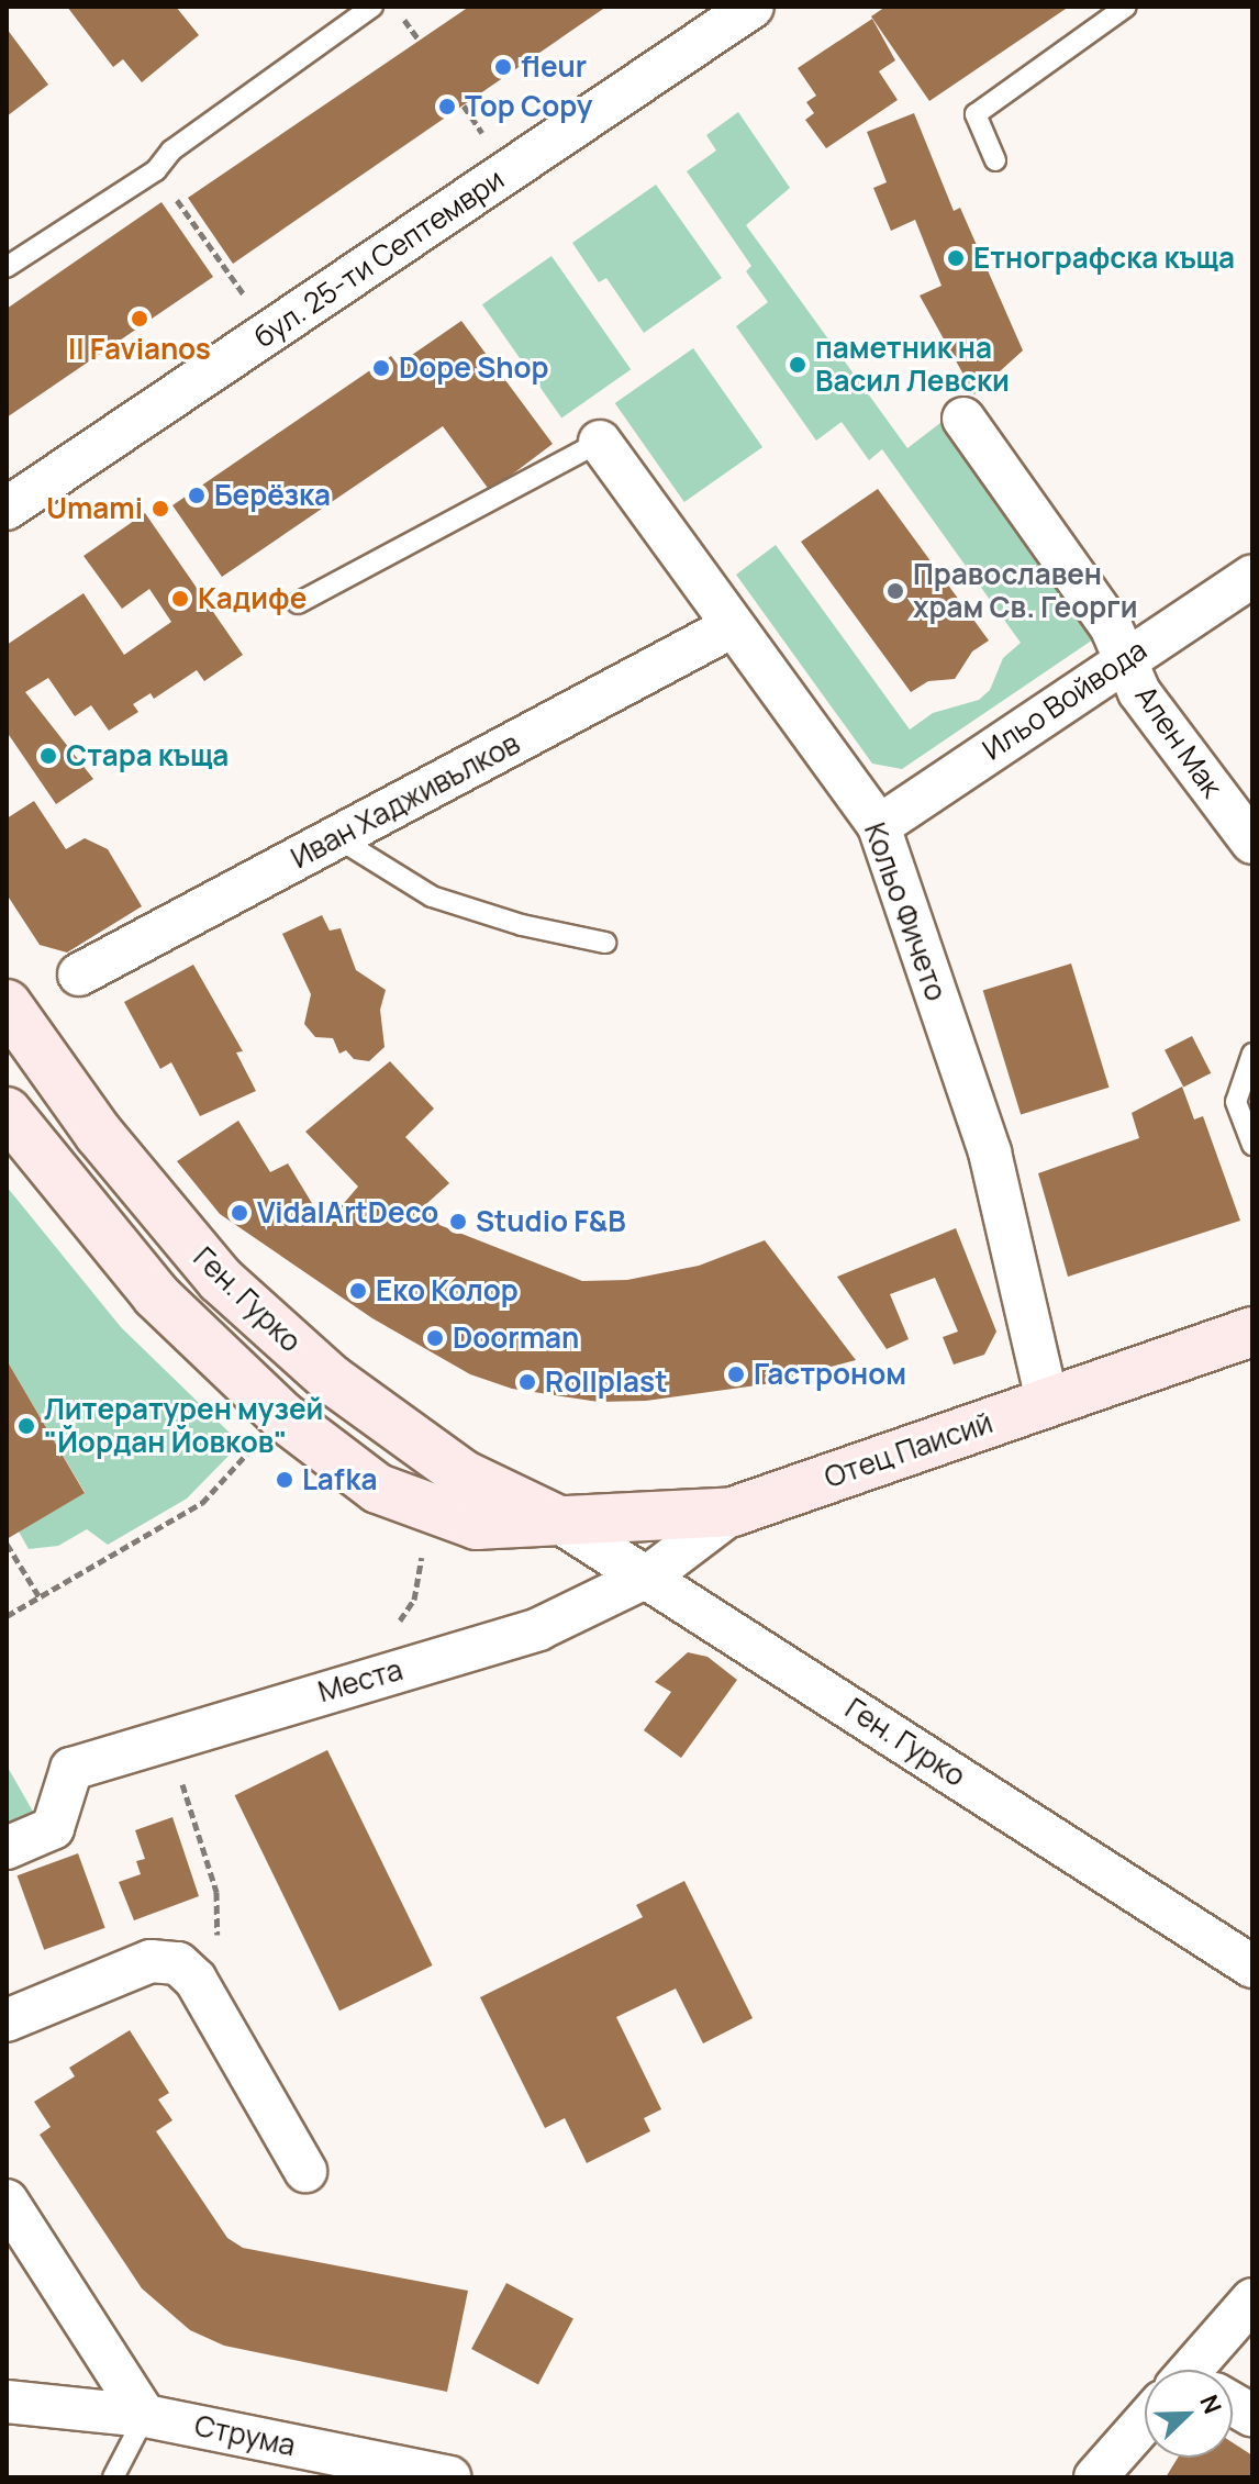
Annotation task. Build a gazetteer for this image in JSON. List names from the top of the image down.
{
  "streets": {
    "street": [
      "бул. 25-ти Септември",
      "Ильо Войвода",
      "Ален Мак",
      "Иван Хадживълков",
      "Кольо Фичето",
      "Ген. Гурко",
      "Отец Паисий",
      "Места",
      "Струма"
    ]
  },
  "crossings": [
    ["Ильо Войвода", "Ален Мак"],
    ["Ильо Войвода", "Кольо Фичето"],
    ["Иван Хадживълков", "Кольо Фичето"],
    ["Кольо Фичето", "Отец Паисий"],
    ["Ген. Гурко", "Отец Паисий"],
    ["Ген. Гурко", "Места"],
    ["Отец Паисий", "Места"]
  ],
  "places": [
    "fleur",
    "Top Copy",
    "Етнографска къща",
    "Il Favianos",
    "паметник на Васил Левски",
    "Dope Shop",
    "Берёзка",
    "Umami",
    "Православен храм Св. Георги",
    "Кадифе",
    "Стара къща",
    "VidalArtDeco",
    "Studio F&B",
    "Eко Колор",
    "Doorman",
    "Гастроном",
    "Rollplast",
    "Литературен музей \"Йордан Йовков\"",
    "Lafka"
  ],
  "north": "top right"
}
